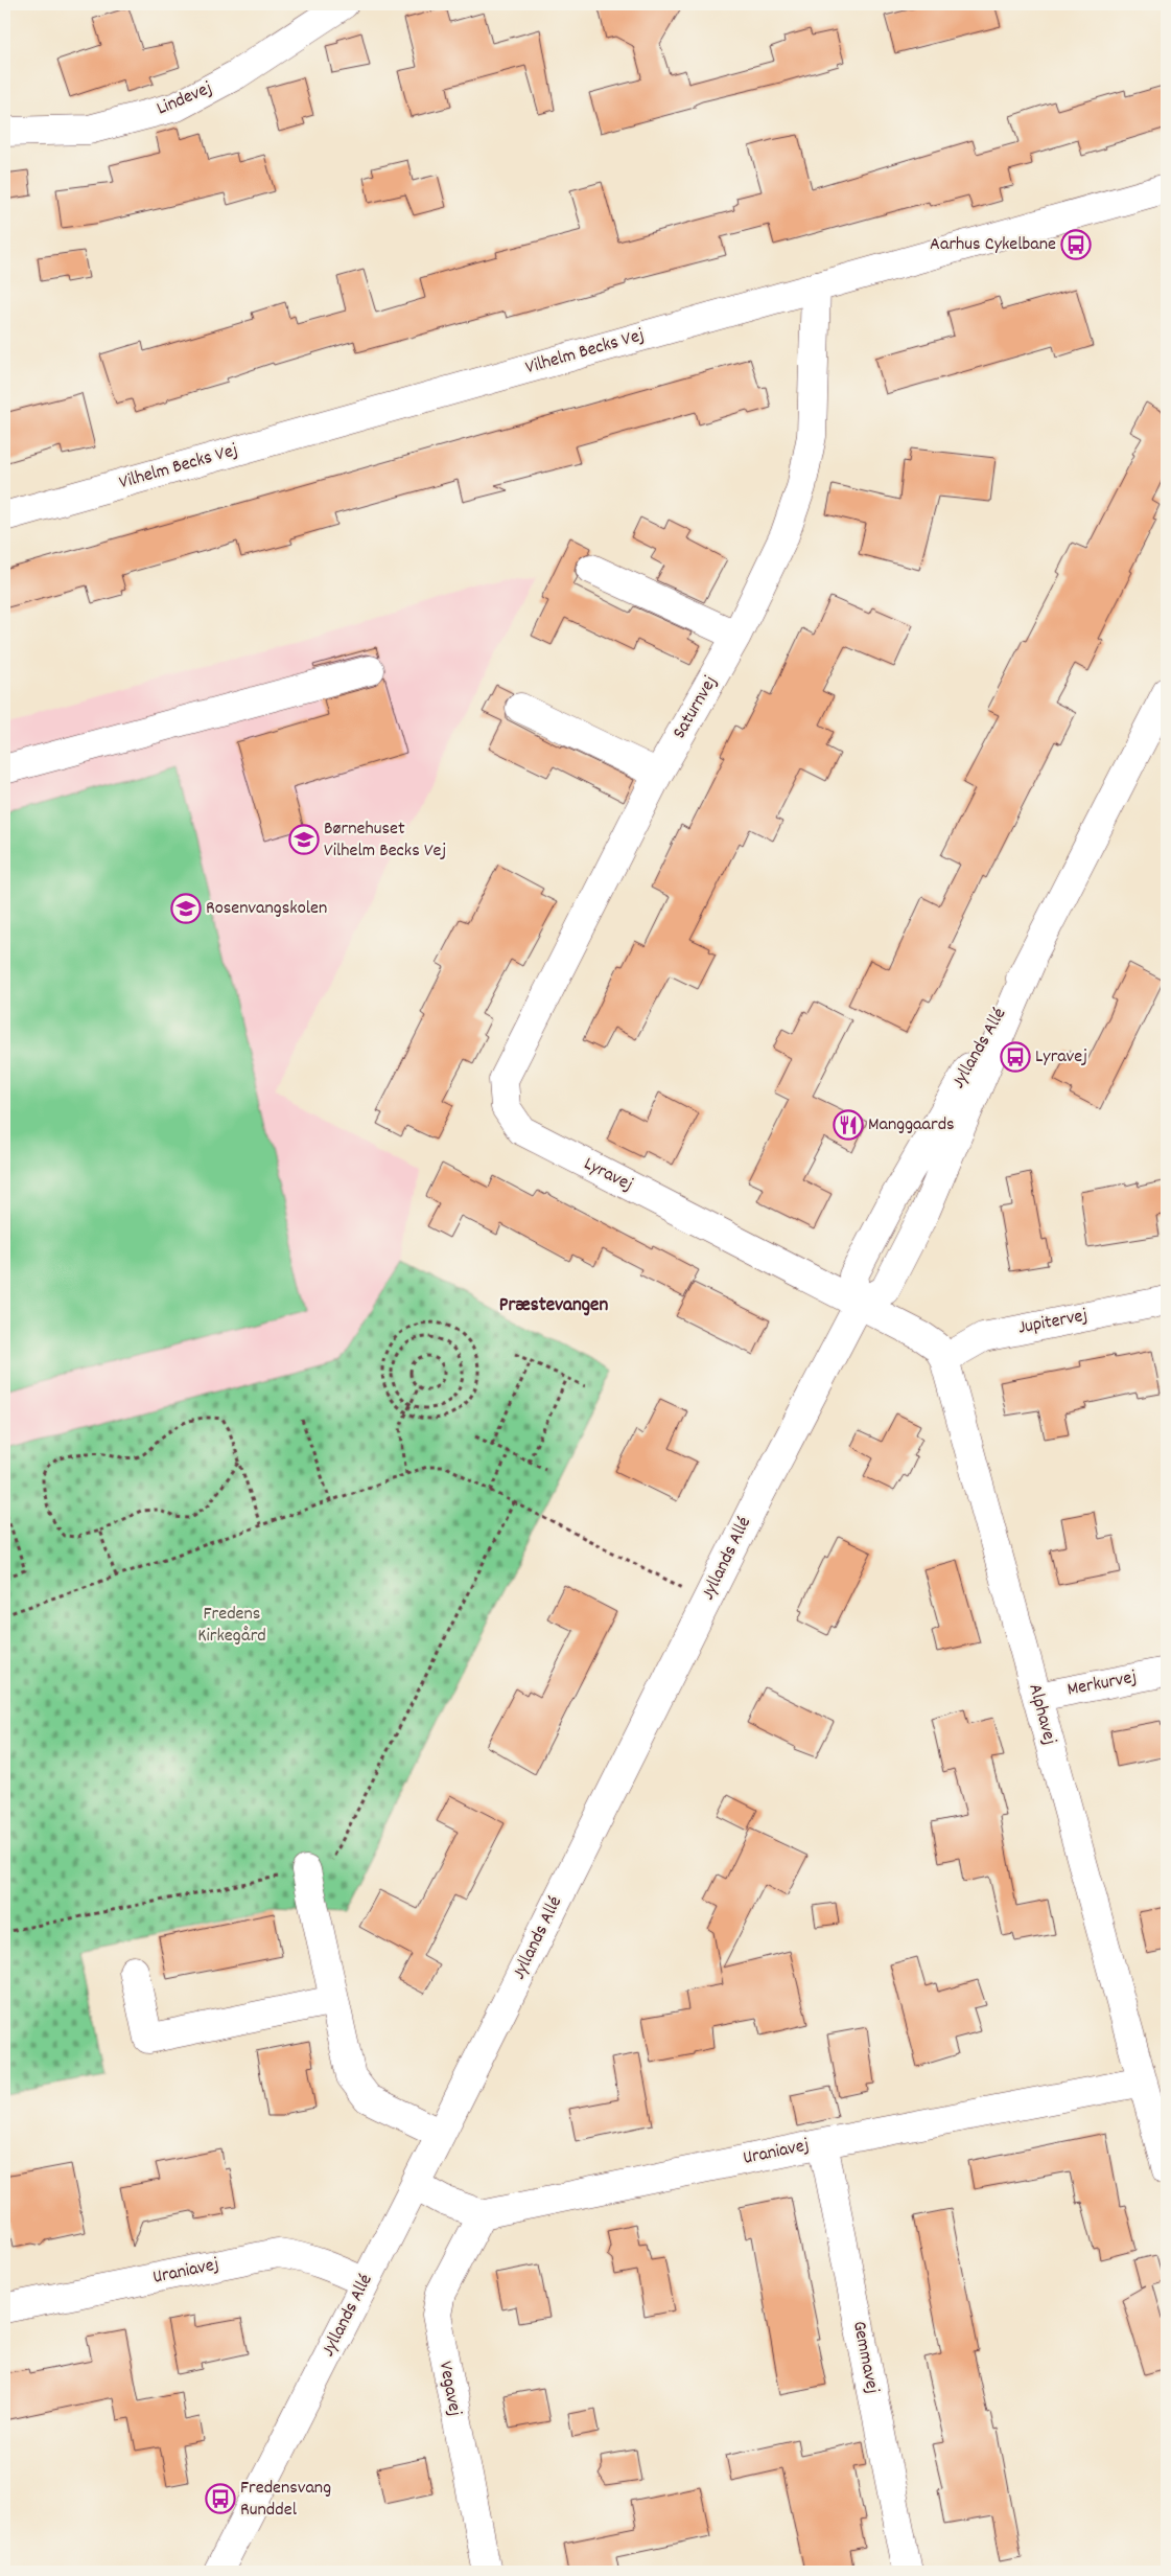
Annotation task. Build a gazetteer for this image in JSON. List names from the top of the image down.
{
  "streets": {
    "street": [
      "Lindevej",
      "Vilhelm Becks Vej",
      "Saturnvej",
      "Jyllands Allé",
      "Lyravej",
      "Jupitervej",
      "Merkurvej",
      "Alphavej",
      "Uraniavej",
      "Gemmavej",
      "Vegavej"
    ]
  },
  "crossings": [
    ["Vilhelm Becks Vej", "Saturnvej"],
    ["Saturnvej", "Lyravej"],
    ["Jyllands Allé", "Lyravej"],
    ["Jyllands Allé", "Alphavej"],
    ["Jyllands Allé", "Uraniavej"],
    ["Lyravej", "Alphavej"],
    ["Jupitervej", "Alphavej"],
    ["Merkurvej", "Alphavej"],
    ["Alphavej", "Uraniavej"],
    ["Uraniavej", "Gemmavej"],
    ["Uraniavej", "Vegavej"]
  ],
  "districts": ["Præstevangen"],
  "parks": ["Fredens Kirkegård"],
  "places": {
    "bus stop": ["Aarhus Cykelbane", "Lyravej", "Fredensvang Runddel"],
    "school or university": ["Børnehuset Vilhelm Becks Vej", "Rosenvangskolen"],
    "restaurant": ["Manggaards"]
  }
}
